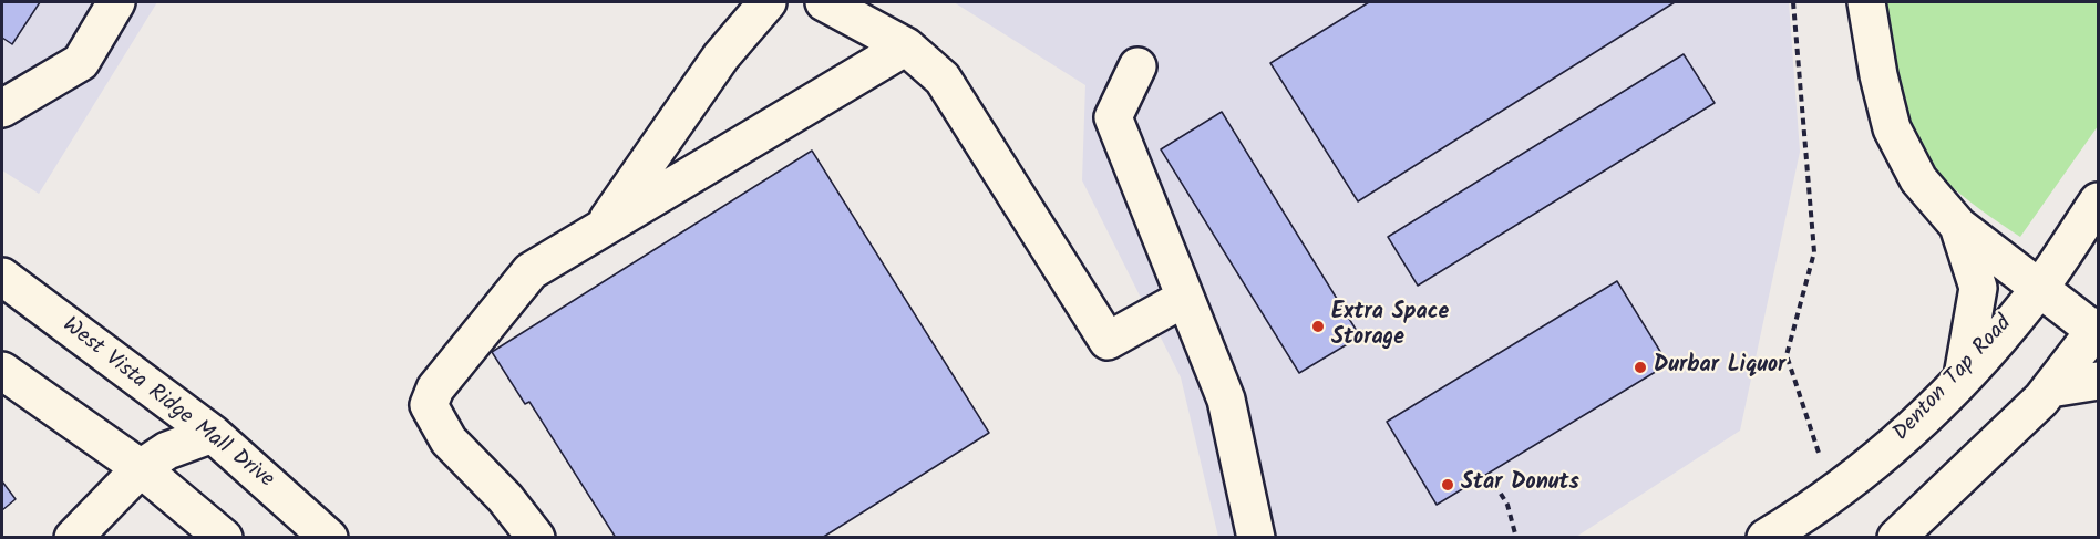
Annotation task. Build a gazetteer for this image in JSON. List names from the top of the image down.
{
  "streets": {
    "main road": ["Denton Tap Road", "West Vista Ridge Mall Drive"]
  },
  "places": ["Extra Space Storage", "Durbar Liquor", "Star Donuts"]
}
